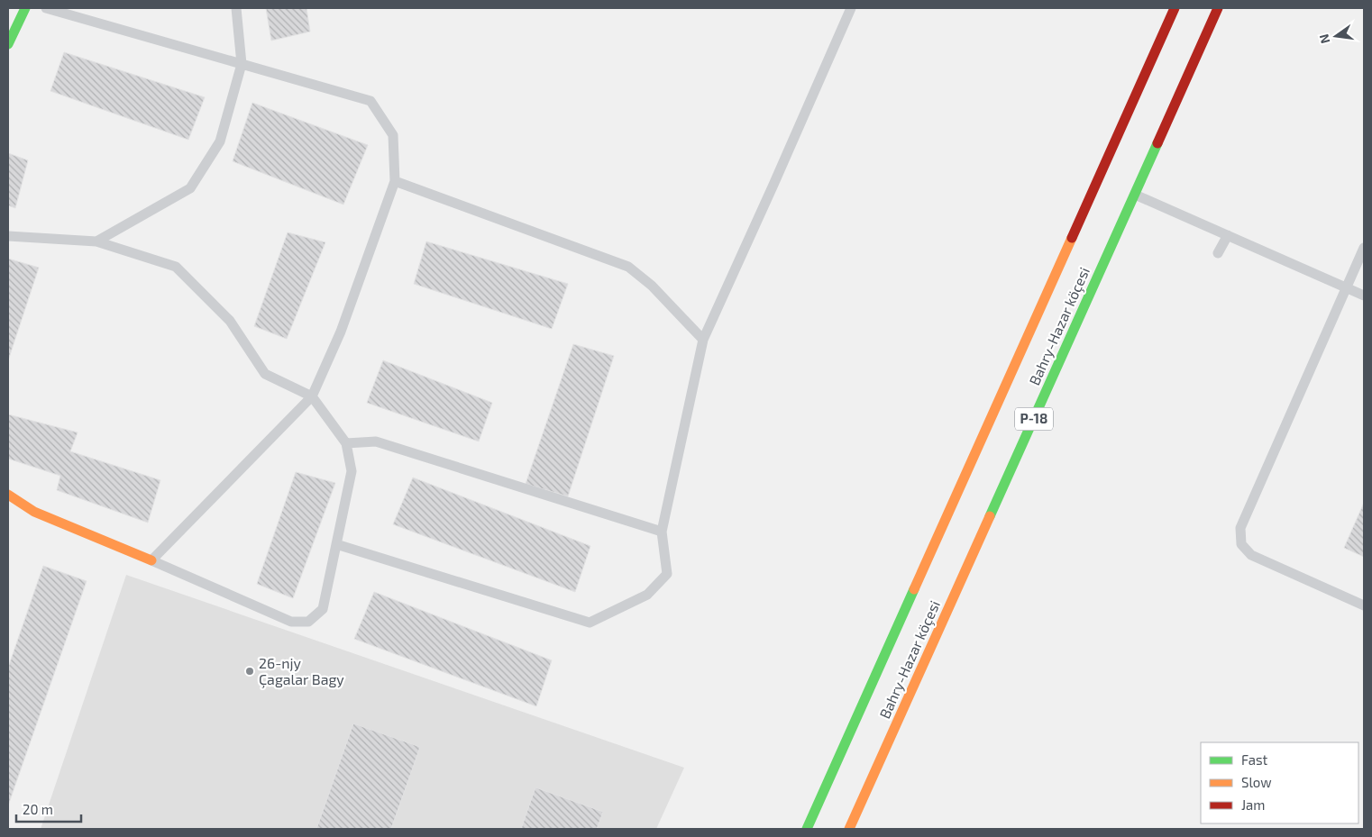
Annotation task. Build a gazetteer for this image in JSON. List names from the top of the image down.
{
  "streets": {
    "main road": ["Bahry-Hazar köçesi", "P-18"]
  },
  "places": ["26-njy Çagalar Bagy"],
  "legend": ["Fast", "Slow", "Jam"],
  "scale_bar": "20 m",
  "north": "left"
}
